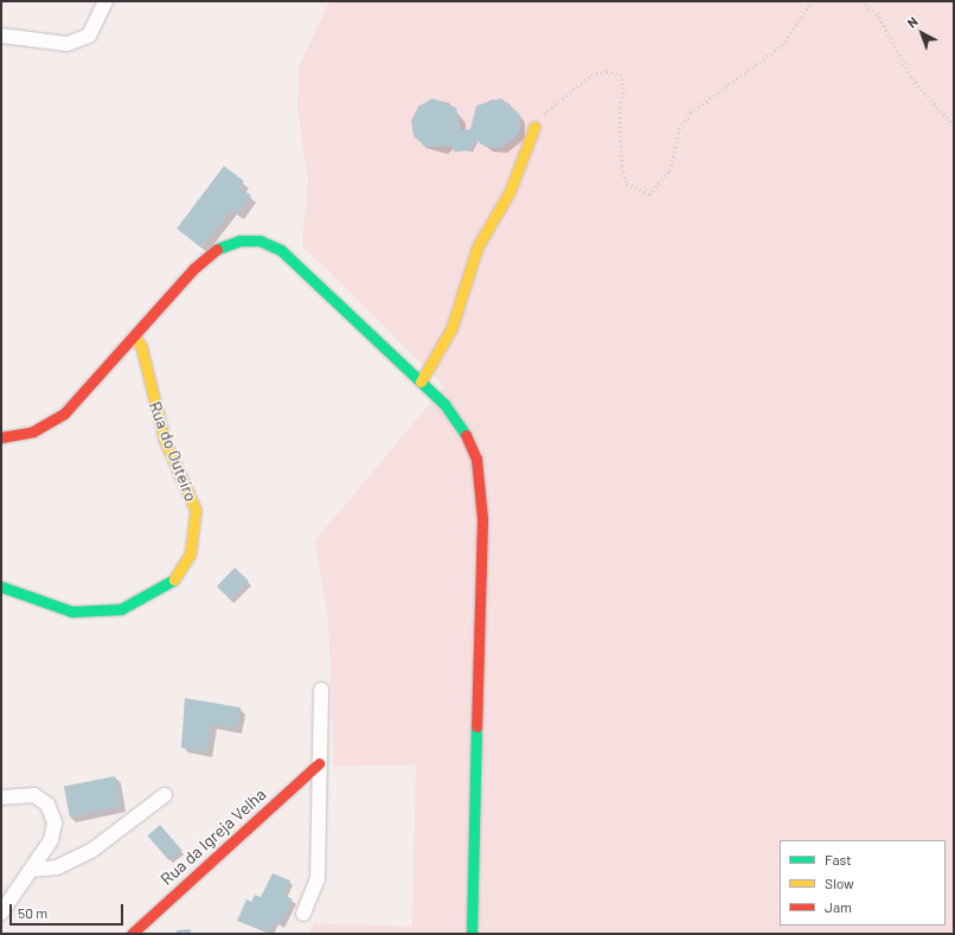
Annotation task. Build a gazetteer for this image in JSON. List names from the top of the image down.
{
  "streets": {
    "street": ["Rua do Outeiro", "Rua da Igreja Velha"]
  },
  "legend": ["Fast", "Slow", "Jam"],
  "scale_bar": "50 m",
  "north": "top left"
}
